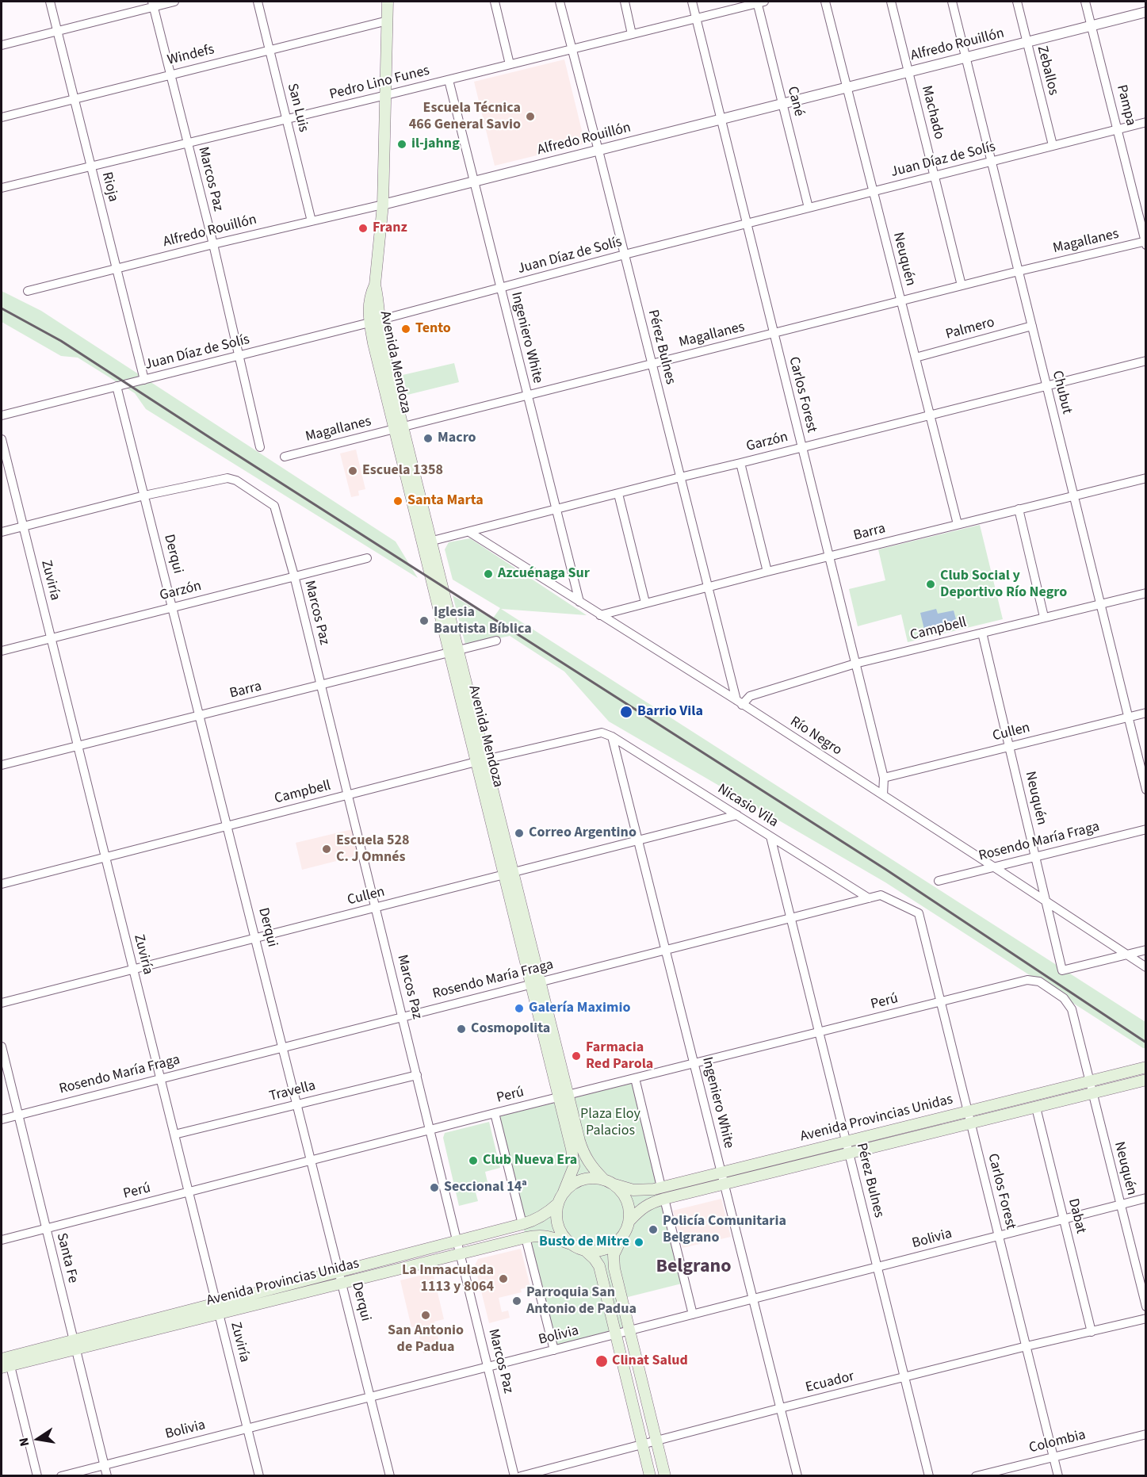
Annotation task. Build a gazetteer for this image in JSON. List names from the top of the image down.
{
  "streets": {
    "main road": ["Avenida Mendoza", "Avenida Provincias Unidas"],
    "street": [
      "Alfredo Rouillón",
      "Windefs",
      "Zeballos",
      "Pedro Lino Funes",
      "Cané",
      "Pampa",
      "San Luis",
      "Machado",
      "Juan Díaz de Solís",
      "Marcos Paz",
      "Rioja",
      "Magallanes",
      "Neuquén",
      "Palmero",
      "Ingeniero White",
      "Pérez Bulnes",
      "Chubut",
      "Carlos Forest",
      "Garzón",
      "Barra",
      "Derqui",
      "Zuviría",
      "Campbell",
      "Cullen",
      "Río Negro",
      "Nicasio Vila",
      "Rosendo María Fraga",
      "Perú",
      "Travella",
      "Dabat",
      "Bolivia",
      "Santa Fe",
      "Ecuador",
      "Colombia"
    ]
  },
  "crossings": [
    ["Alfredo Rouillón", "Zeballos"],
    ["Alfredo Rouillón", "Cané"],
    ["Alfredo Rouillón", "Pampa"],
    ["Alfredo Rouillón", "San Luis"],
    ["Alfredo Rouillón", "Machado"],
    ["Alfredo Rouillón", "Marcos Paz"],
    ["Alfredo Rouillón", "Rioja"],
    ["Alfredo Rouillón", "Neuquén"],
    ["Alfredo Rouillón", "Ingeniero White"],
    ["Alfredo Rouillón", "Pérez Bulnes"],
    ["Alfredo Rouillón", "Avenida Mendoza"],
    ["Alfredo Rouillón", "Chubut"],
    ["Alfredo Rouillón", "Carlos Forest"],
    ["Windefs", "San Luis"],
    ["Windefs", "Marcos Paz"],
    ["Windefs", "Rioja"],
    ["Windefs", "Avenida Mendoza"],
    ["Zeballos", "Juan Díaz de Solís"],
    ["Pedro Lino Funes", "Cané"],
    ["Pedro Lino Funes", "San Luis"],
    ["Pedro Lino Funes", "Marcos Paz"],
    ["Pedro Lino Funes", "Rioja"],
    ["Pedro Lino Funes", "Ingeniero White"],
    ["Pedro Lino Funes", "Pérez Bulnes"],
    ["Pedro Lino Funes", "Avenida Mendoza"],
    ["Pedro Lino Funes", "Carlos Forest"],
    ["Cané", "Juan Díaz de Solís"],
    ["Pampa", "Juan Díaz de Solís"],
    ["Pampa", "Magallanes"],
    ["Machado", "Juan Díaz de Solís"],
    ["Machado", "Magallanes"],
    ["Juan Díaz de Solís", "Marcos Paz"],
    ["Juan Díaz de Solís", "Rioja"],
    ["Juan Díaz de Solís", "Neuquén"],
    ["Juan Díaz de Solís", "Ingeniero White"],
    ["Juan Díaz de Solís", "Pérez Bulnes"],
    ["Juan Díaz de Solís", "Avenida Mendoza"],
    ["Juan Díaz de Solís", "Chubut"],
    ["Juan Díaz de Solís", "Carlos Forest"],
    ["Juan Díaz de Solís", "Derqui"],
    ["Marcos Paz", "Garzón"],
    ["Marcos Paz", "Barra"],
    ["Marcos Paz", "Derqui"],
    ["Marcos Paz", "Campbell"],
    ["Marcos Paz", "Cullen"],
    ["Marcos Paz", "Rosendo María Fraga"],
    ["Marcos Paz", "Perú"],
    ["Marcos Paz", "Travella"],
    ["Marcos Paz", "Avenida Provincias Unidas"],
    ["Marcos Paz", "Bolivia"],
    ["Magallanes", "Neuquén"],
    ["Magallanes", "Ingeniero White"],
    ["Magallanes", "Pérez Bulnes"],
    ["Magallanes", "Avenida Mendoza"],
    ["Magallanes", "Chubut"],
    ["Magallanes", "Carlos Forest"],
    ["Neuquén", "Palmero"],
    ["Neuquén", "Garzón"],
    ["Neuquén", "Barra"],
    ["Neuquén", "Campbell"],
    ["Neuquén", "Cullen"],
    ["Neuquén", "Río Negro"],
    ["Neuquén", "Rosendo María Fraga"],
    ["Neuquén", "Perú"],
    ["Neuquén", "Avenida Provincias Unidas"],
    ["Neuquén", "Bolivia"],
    ["Palmero", "Chubut"],
    ["Ingeniero White", "Garzón"],
    ["Ingeniero White", "Campbell"],
    ["Ingeniero White", "Cullen"],
    ["Ingeniero White", "Río Negro"],
    ["Ingeniero White", "Nicasio Vila"],
    ["Ingeniero White", "Rosendo María Fraga"],
    ["Ingeniero White", "Perú"],
    ["Ingeniero White", "Avenida Provincias Unidas"],
    ["Ingeniero White", "Bolivia"],
    ["Ingeniero White", "Ecuador"],
    ["Pérez Bulnes", "Garzón"],
    ["Pérez Bulnes", "Barra"],
    ["Pérez Bulnes", "Campbell"],
    ["Pérez Bulnes", "Río Negro"],
    ["Pérez Bulnes", "Nicasio Vila"],
    ["Pérez Bulnes", "Rosendo María Fraga"],
    ["Pérez Bulnes", "Perú"],
    ["Pérez Bulnes", "Avenida Provincias Unidas"],
    ["Pérez Bulnes", "Bolivia"],
    ["Pérez Bulnes", "Ecuador"],
    ["Avenida Mendoza", "Garzón"],
    ["Avenida Mendoza", "Barra"],
    ["Avenida Mendoza", "Campbell"],
    ["Avenida Mendoza", "Cullen"],
    ["Avenida Mendoza", "Rosendo María Fraga"],
    ["Avenida Mendoza", "Perú"],
    ["Avenida Mendoza", "Avenida Provincias Unidas"],
    ["Chubut", "Garzón"],
    ["Chubut", "Barra"],
    ["Chubut", "Campbell"],
    ["Chubut", "Cullen"],
    ["Carlos Forest", "Garzón"],
    ["Carlos Forest", "Barra"],
    ["Carlos Forest", "Campbell"],
    ["Carlos Forest", "Cullen"],
    ["Carlos Forest", "Río Negro"],
    ["Carlos Forest", "Rosendo María Fraga"],
    ["Carlos Forest", "Perú"],
    ["Carlos Forest", "Avenida Provincias Unidas"],
    ["Carlos Forest", "Bolivia"],
    ["Carlos Forest", "Ecuador"],
    ["Carlos Forest", "Colombia"],
    ["Garzón", "Derqui"],
    ["Garzón", "Zuviría"],
    ["Garzón", "Río Negro"],
    ["Barra", "Derqui"],
    ["Barra", "Zuviría"],
    ["Barra", "Río Negro"],
    ["Derqui", "Campbell"],
    ["Derqui", "Cullen"],
    ["Derqui", "Rosendo María Fraga"],
    ["Derqui", "Perú"],
    ["Derqui", "Travella"],
    ["Derqui", "Avenida Provincias Unidas"],
    ["Derqui", "Bolivia"],
    ["Zuviría", "Campbell"],
    ["Zuviría", "Cullen"],
    ["Zuviría", "Rosendo María Fraga"],
    ["Zuviría", "Perú"],
    ["Zuviría", "Travella"],
    ["Zuviría", "Avenida Provincias Unidas"],
    ["Zuviría", "Bolivia"],
    ["Campbell", "Río Negro"],
    ["Campbell", "Nicasio Vila"],
    ["Cullen", "Nicasio Vila"],
    ["Río Negro", "Rosendo María Fraga"],
    ["Nicasio Vila", "Rosendo María Fraga"],
    ["Rosendo María Fraga", "Santa Fe"],
    ["Perú", "Santa Fe"],
    ["Avenida Provincias Unidas", "Dabat"],
    ["Avenida Provincias Unidas", "Santa Fe"],
    ["Dabat", "Bolivia"],
    ["Dabat", "Ecuador"],
    ["Bolivia", "Santa Fe"]
  ],
  "districts": ["Belgrano"],
  "parks": ["Plaza Eloy Palacios"],
  "places": [
    "Escuela Técnica 466 General Savio",
    "il-jahng",
    "Franz",
    "Tento",
    "Macro",
    "Escuela 1358",
    "Santa Marta",
    "Azcuénaga Sur",
    "Club Social y Deportivo Río Negro",
    "Iglesia Bautista Bíblica",
    "Barrio Vila",
    "Correo Argentino",
    "Escuela 528 C. J Omnés",
    "Galería Maximio",
    "Cosmopolita",
    "Farmacia Red Parola",
    "Club Nueva Era",
    "Seccional 14ª",
    "Policía Comunitaria Belgrano",
    "Busto de Mitre",
    "La Inmaculada 1113 y 8064",
    "Parroquia San Antonio de Padua",
    "San Antonio de Padua",
    "Clinat Salud"
  ],
  "north": "left"
}
